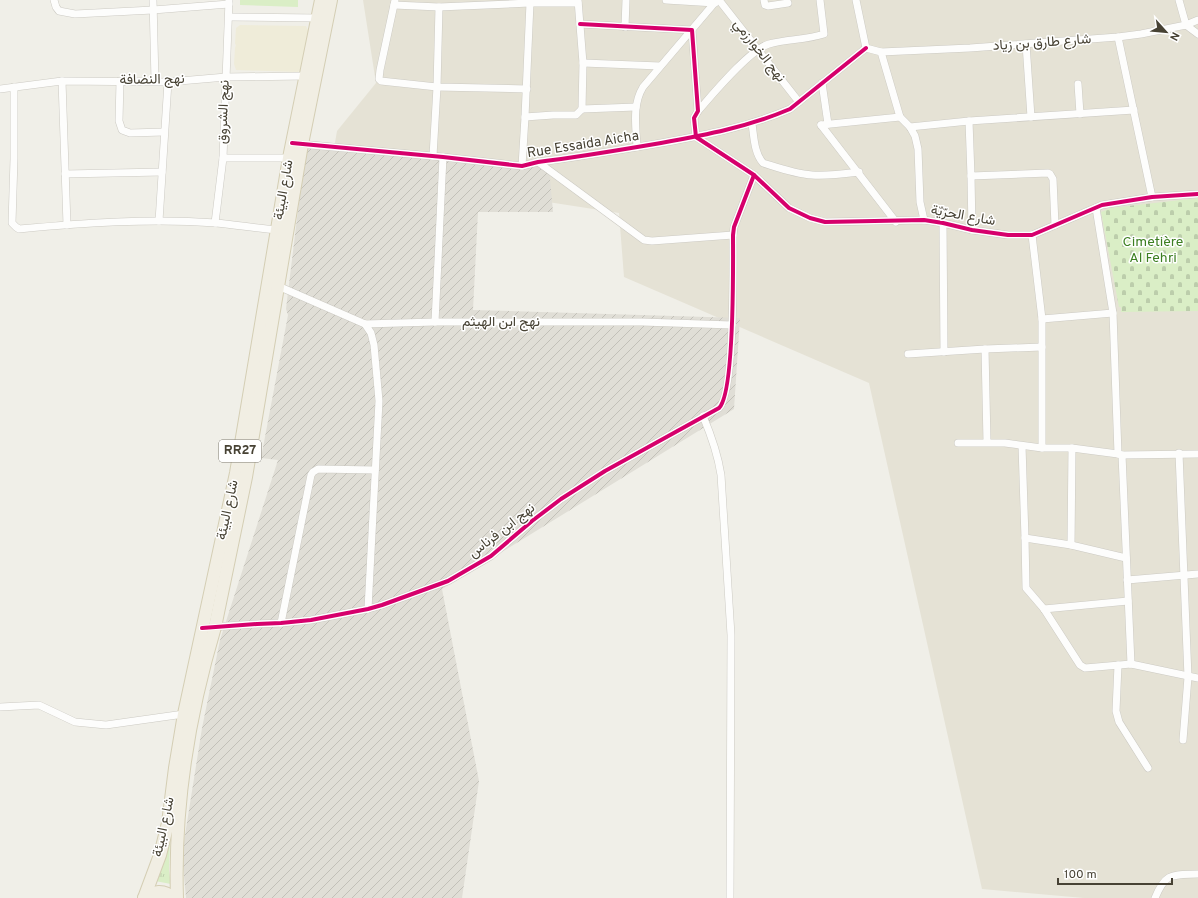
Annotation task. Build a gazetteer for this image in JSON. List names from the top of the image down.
{
  "streets": {
    "main road": ["شارع البيئة", "RR27"],
    "street": [
      "شارع طارق بن زياد",
      "نهج الخوارزمي",
      "نهج النضافة",
      "نهج الشروق",
      "Rue Essaida Aicha",
      "شارع الحرّيّة",
      "نهج ابن الهيثم",
      "نهج ابن فرناس"
    ]
  },
  "crossings": [
    ["شارع طارق بن زياد", "Rue Essaida Aicha"],
    ["نهج الخوارزمي", "Rue Essaida Aicha"],
    ["نهج النضافة", "نهج الشروق"],
    ["نهج النضافة", "شارع البيئة"],
    ["Rue Essaida Aicha", "شارع البيئة"],
    ["Rue Essaida Aicha", "شارع الحرّيّة"],
    ["شارع البيئة", "نهج ابن الهيثم"],
    ["شارع البيئة", "RR27"],
    ["شارع البيئة", "نهج ابن فرناس"],
    ["نهج ابن الهيثم", "نهج ابن فرناس"]
  ],
  "parks": ["Cimetière Al Fehri"],
  "scale_bar": "100 m",
  "north": "bottom right"
}
